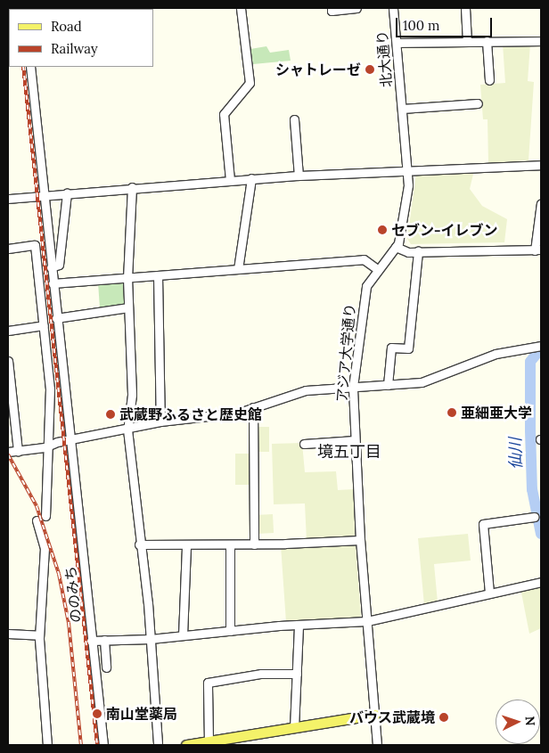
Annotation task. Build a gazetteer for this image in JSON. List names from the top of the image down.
{
  "streets": {
    "street": ["北大通り", "アジア大学通り", "ののみち"]
  },
  "crossings": [
    ["北大通り", "アジア大学通り"]
  ],
  "districts": ["境五丁目"],
  "water": ["仙川"],
  "places": [
    "シャトレーゼ",
    "セブン-イレブン",
    "亜細亜大学",
    "武蔵野ふるさと歴史館",
    "南山堂薬局",
    "バウス武蔵境"
  ],
  "legend": ["Road", "Railway"],
  "scale_bar": "100 m",
  "north": "right"
}
